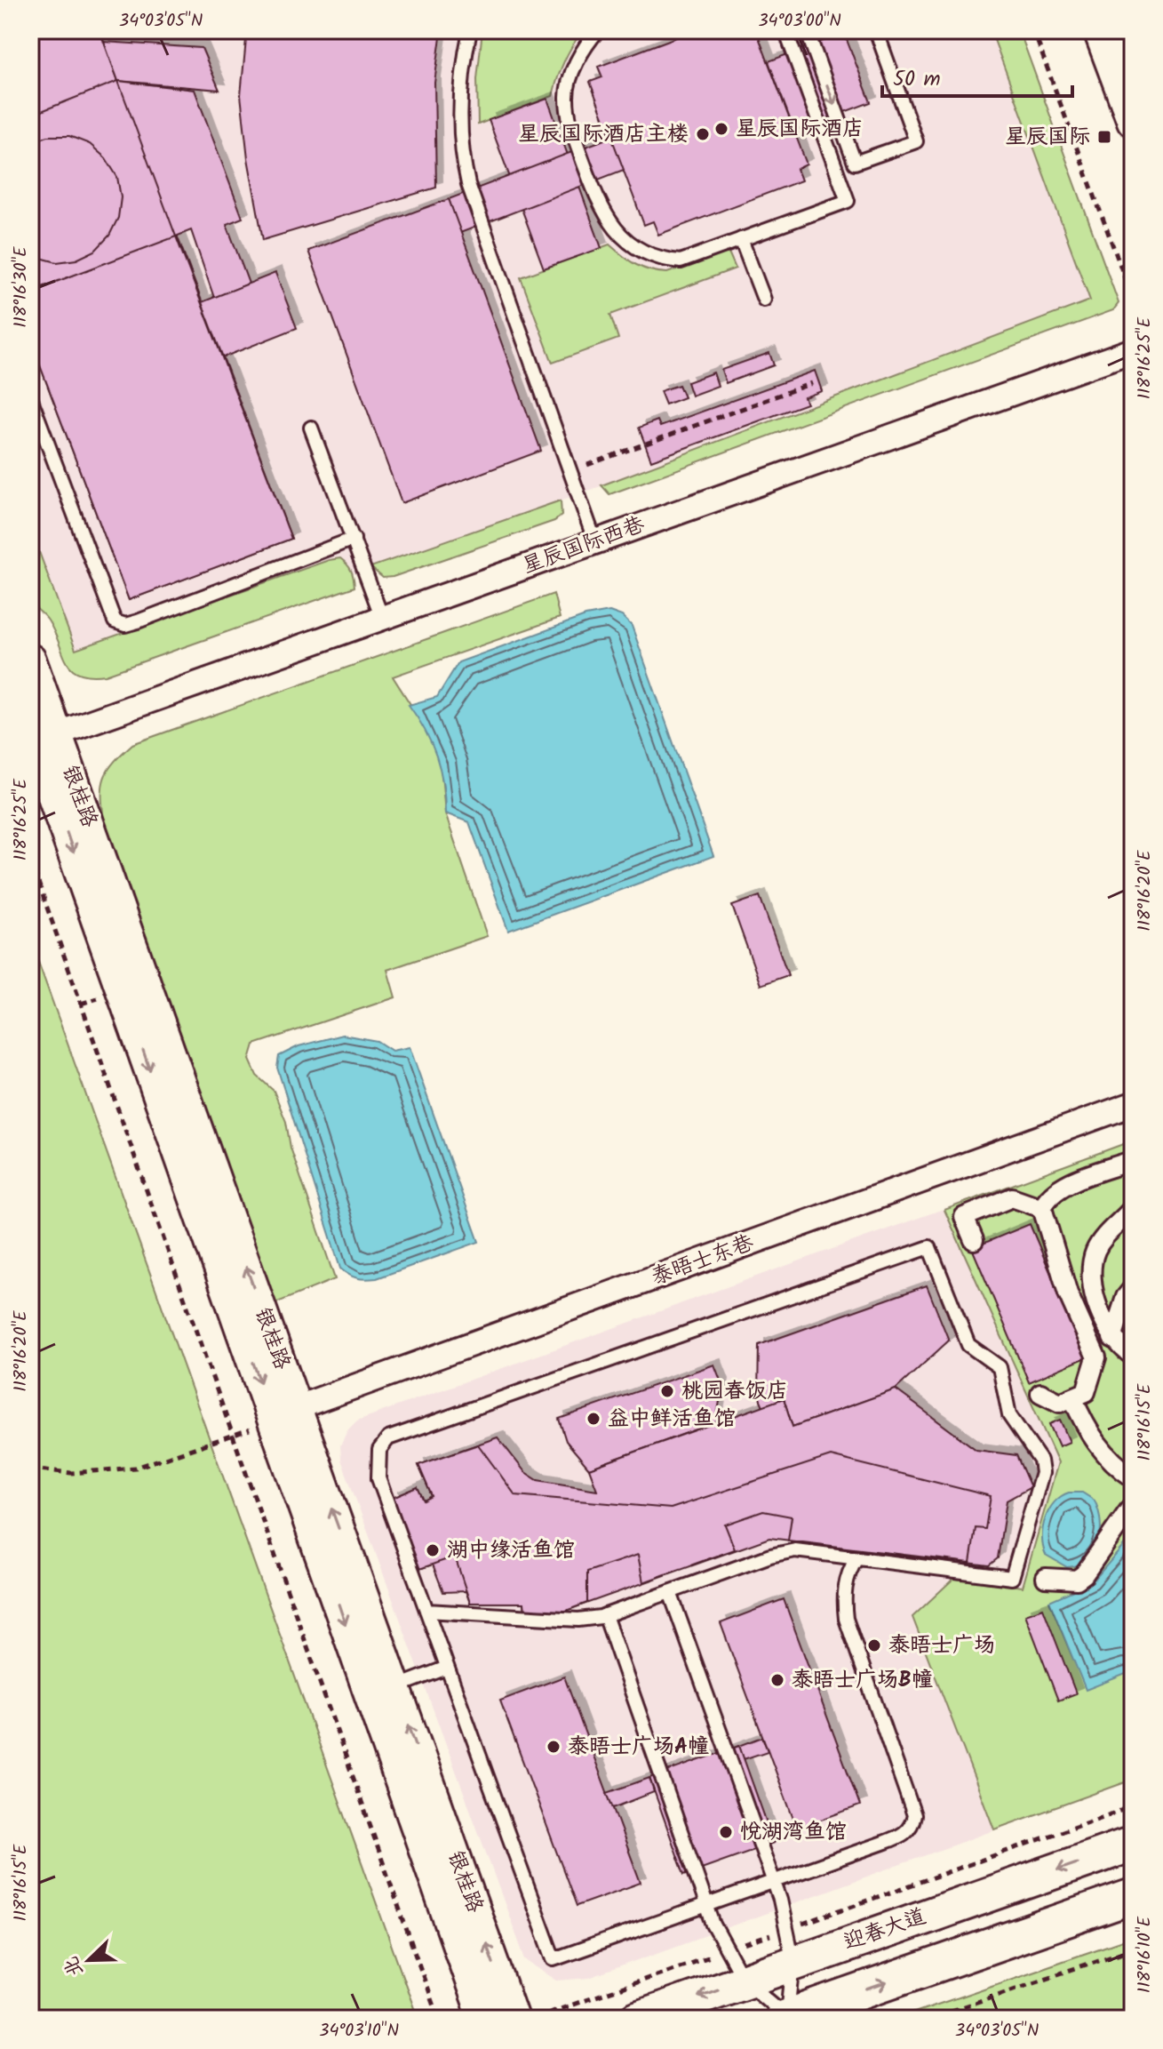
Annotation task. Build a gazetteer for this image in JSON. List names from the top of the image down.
{
  "streets": {
    "main road": ["迎春大道"],
    "street": ["星辰国际西巷", "银桂路", "泰晤士东巷"]
  },
  "crossings": [
    ["星辰国际西巷", "银桂路"],
    ["银桂路", "泰晤士东巷"]
  ],
  "places": {
    "other": [
      "星辰国际酒店",
      "星辰国际酒店主楼",
      "桃园春饭店",
      "益中鲜活鱼馆",
      "湖中缘活鱼馆",
      "泰晤士广场",
      "泰晤士广场B幢",
      "泰晤士广场A幢",
      "悦湖湾鱼馆"
    ],
    "transit": ["星辰国际"]
  },
  "scale_bar": "50 m",
  "north": "bottom left",
  "coordinates": [
    "34°03'05\"N",
    "34°03'00\"N",
    "118°16'30\"E",
    "118°16'25\"E",
    "118°16'20\"E",
    "118°16'15\"E",
    "118°16'10\"E",
    "34°03'10\"N"
  ]
}
